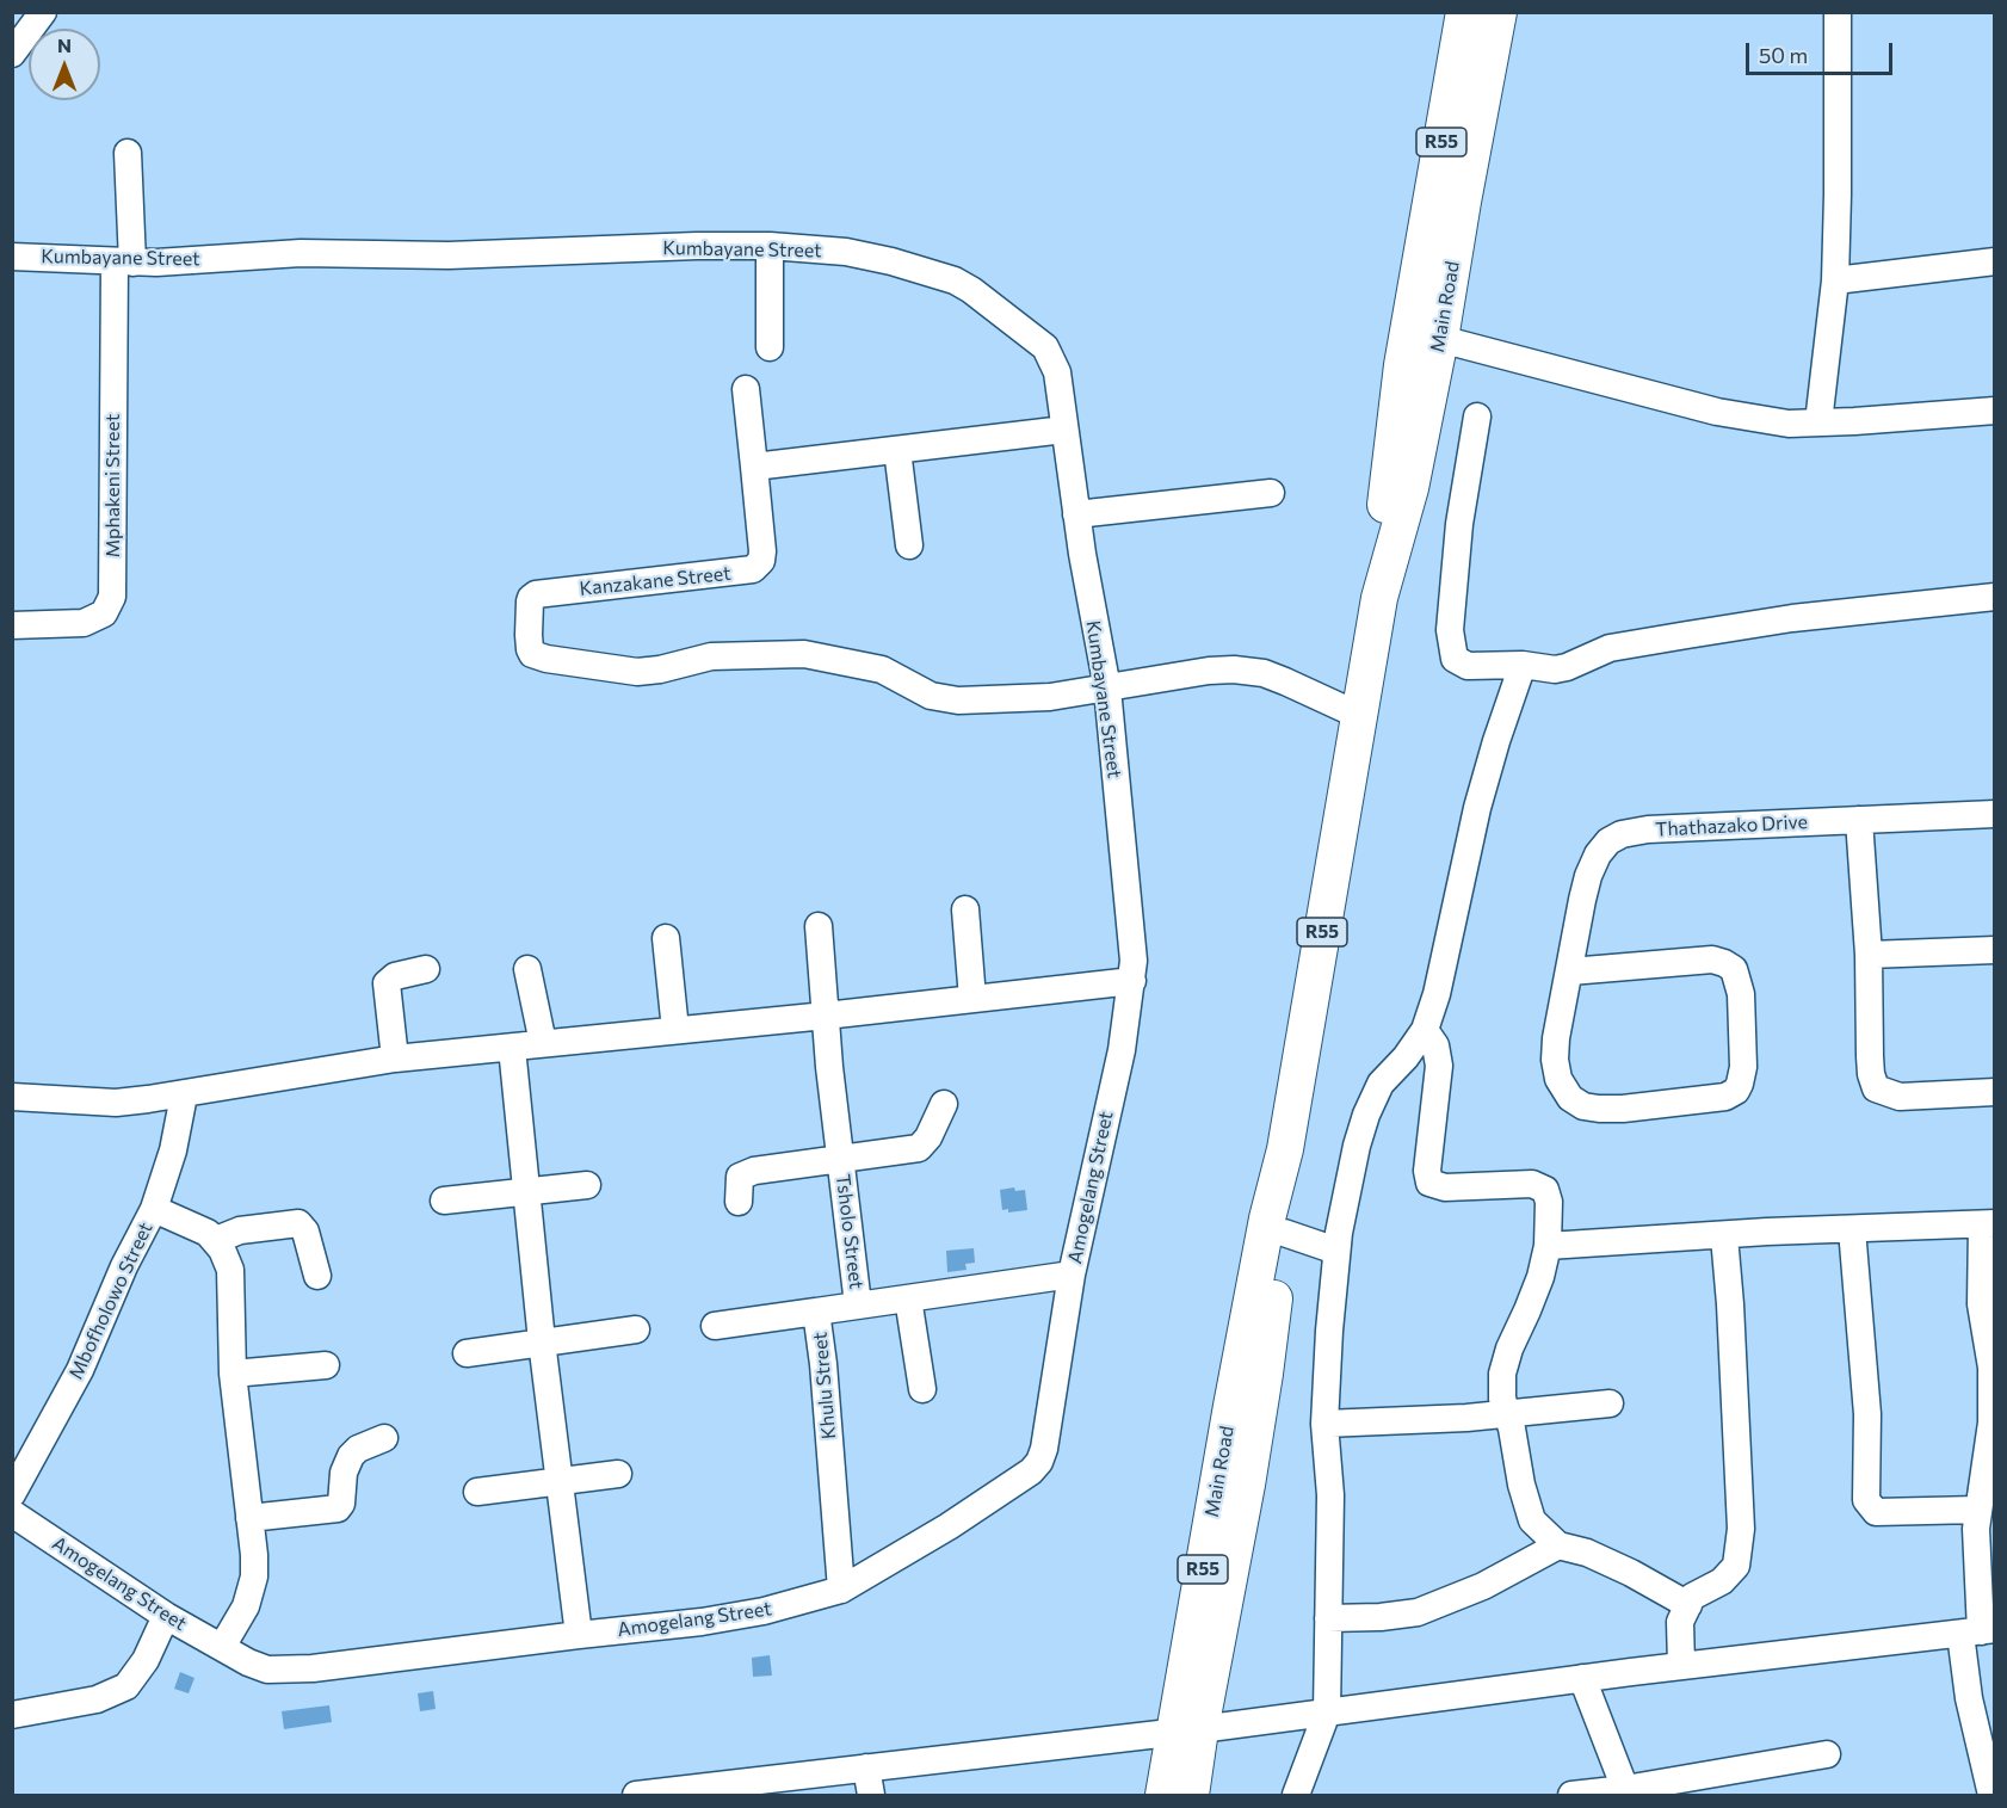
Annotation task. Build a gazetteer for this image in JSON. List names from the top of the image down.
{
  "streets": {
    "main road": ["R55", "Main Road"],
    "street": [
      "Kumbayane Street",
      "Mphakeni Street",
      "Kanzakane Street",
      "Thathazako Drive",
      "Amogelang Street",
      "Tsholo Street",
      "Mbofholowo Street",
      "Khulu Street"
    ]
  },
  "crossings": [
    ["Kumbayane Street", "Mphakeni Street"],
    ["Kumbayane Street", "Kanzakane Street"],
    ["Kumbayane Street", "Amogelang Street"],
    ["Amogelang Street", "Khulu Street"],
    ["Tsholo Street", "Khulu Street"]
  ],
  "scale_bar": "50 m",
  "north": "top"
}
